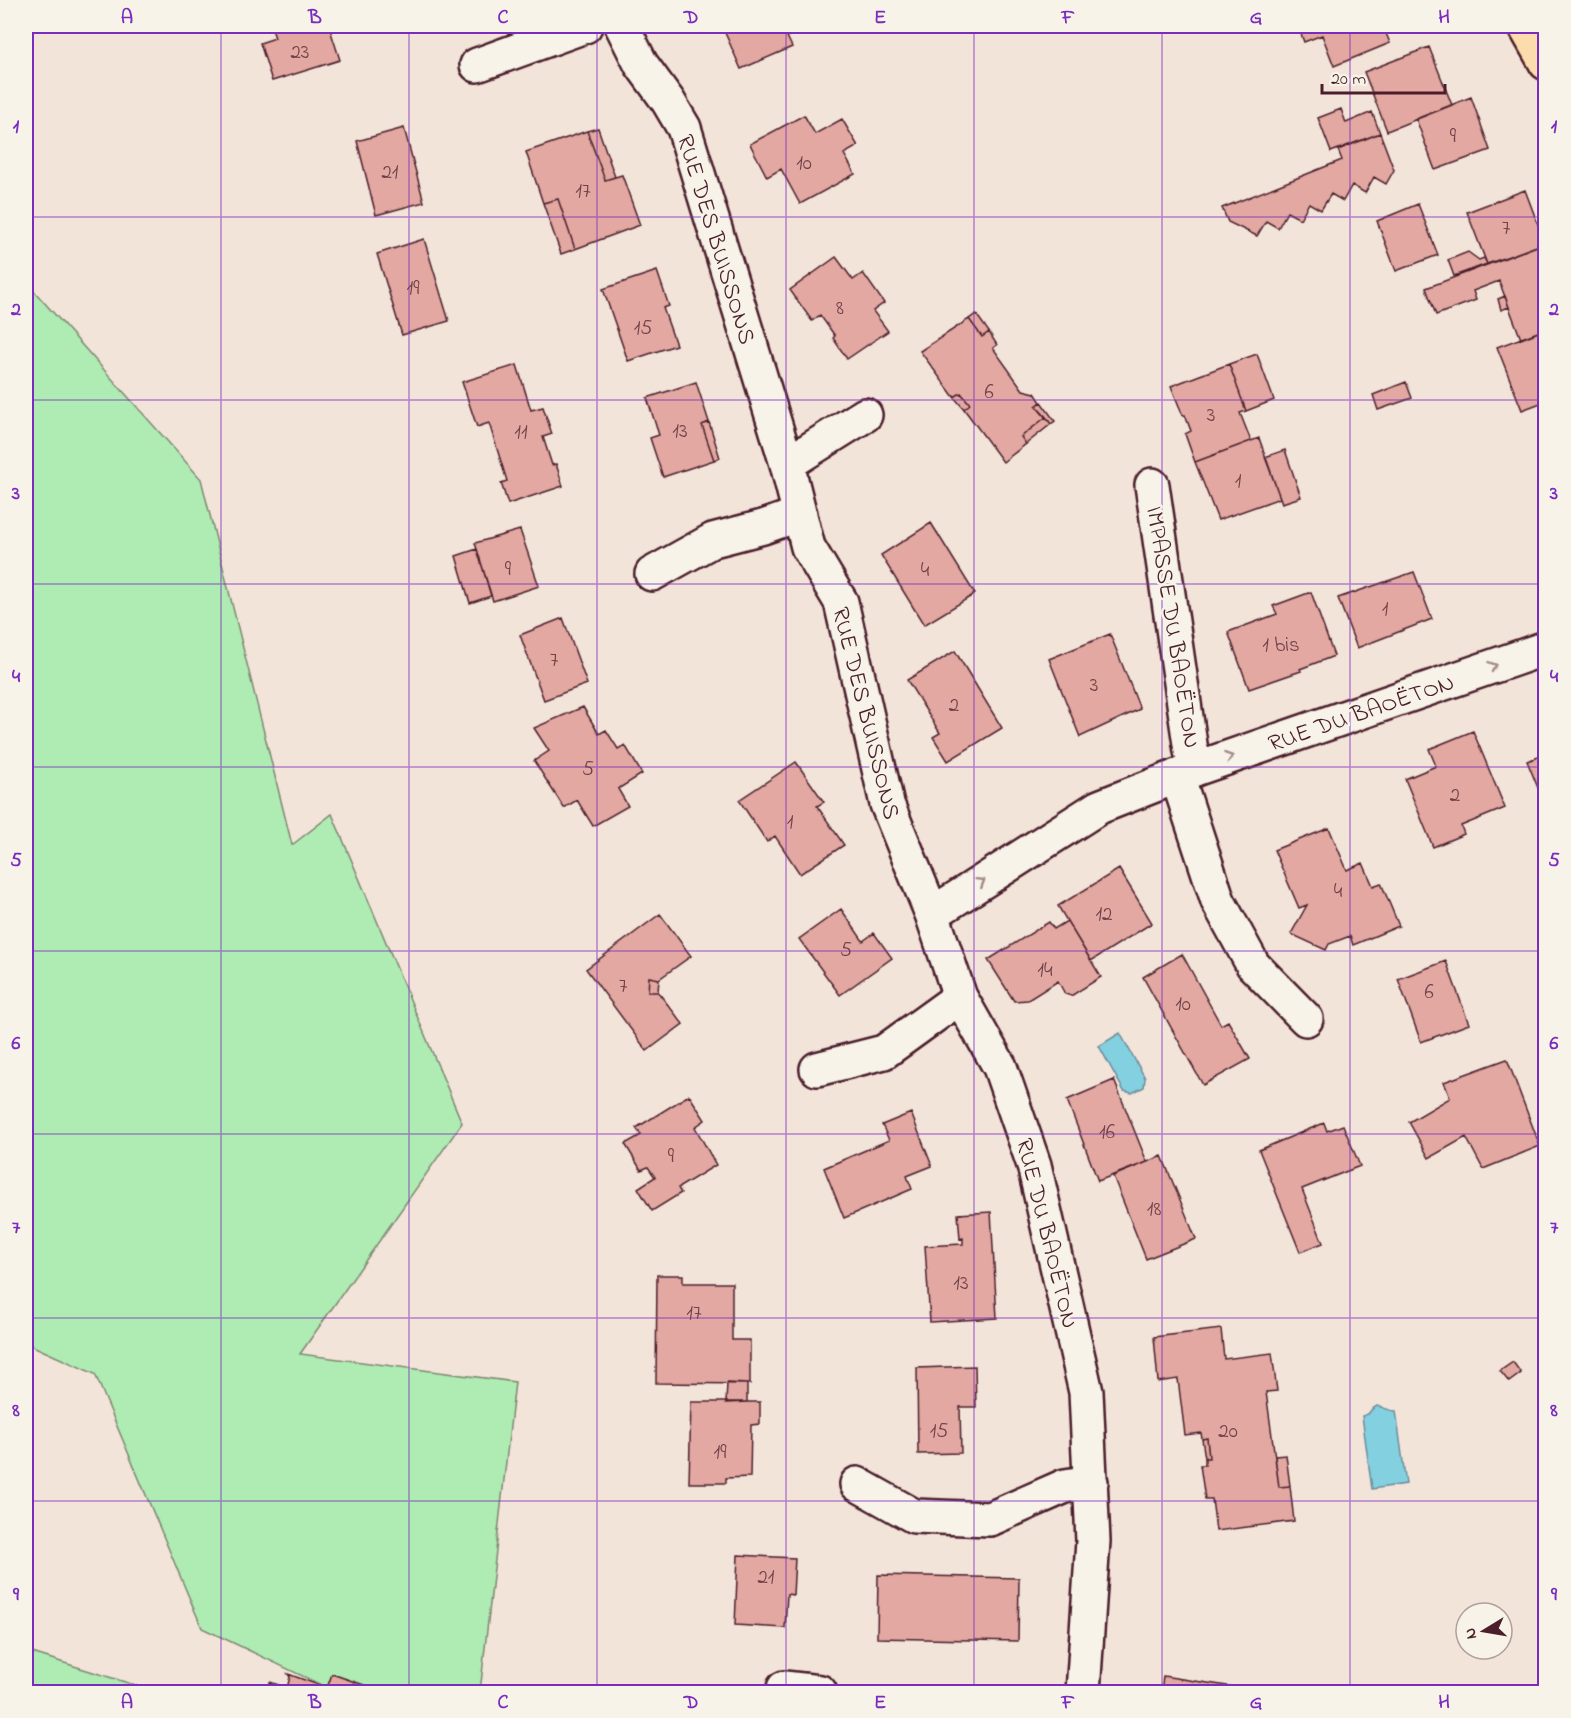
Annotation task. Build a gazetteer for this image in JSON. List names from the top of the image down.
{
  "streets": {
    "street": ["RUE DES BUISSONS", "IMPASSE DU BAOËTON", "RUE DU BAOËTON"]
  },
  "crossings": [
    ["RUE DES BUISSONS", "RUE DU BAOËTON"],
    ["IMPASSE DU BAOËTON", "RUE DU BAOËTON"]
  ],
  "one_way": ["RUE DU BAOËTON"],
  "house_numbers": [
    "23",
    "9",
    "10",
    "21",
    "17",
    "7",
    "19",
    "8",
    "15",
    "6",
    "3",
    "13",
    "11",
    "1",
    "9",
    "4",
    "1",
    "1 bis",
    "7",
    "3",
    "2",
    "5",
    "2",
    "1",
    "4",
    "12",
    "5",
    "14",
    "7",
    "6",
    "10",
    "16",
    "9",
    "18",
    "13",
    "17",
    "15",
    "20",
    "19",
    "21"
  ],
  "scale_bar": "20 m",
  "north": "left",
  "grid": {
    "columns": [
      "A",
      "B",
      "C",
      "D",
      "E",
      "F",
      "G",
      "H"
    ],
    "rows": [
      "1",
      "2",
      "3",
      "4",
      "5",
      "6",
      "7",
      "8",
      "9"
    ]
  }
}
